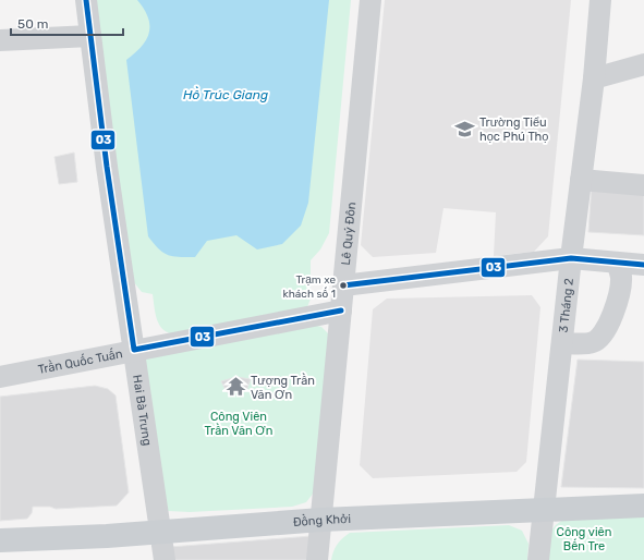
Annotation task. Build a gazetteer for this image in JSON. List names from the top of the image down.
{
  "streets": {
    "main road": ["Đồng Khởi"],
    "street": [
      "Lê Quý Đôn",
      "3 Tháng 2",
      "Trần Quốc Tuấn",
      "Hai Bà Trưng"
    ]
  },
  "crossings": [
    ["Lê Quý Đôn", "Trần Quốc Tuấn"],
    ["Lê Quý Đôn", "Đồng Khởi"],
    ["3 Tháng 2", "Đồng Khởi"],
    ["Trần Quốc Tuấn", "Hai Bà Trưng"],
    ["Hai Bà Trưng", "Đồng Khởi"]
  ],
  "water": ["Hồ Trúc Giang"],
  "parks": ["Công Viên Trần Văn Ơn", "Công viên Bến Tre"],
  "places": {
    "school or university": ["Trường Tiểu học Phú Thọ"],
    "other": ["Trạm xe khách số 1"],
    "temple": ["Tượng Trần Văn Ơn"]
  },
  "lines": ["transit line 03"],
  "scale_bar": "50 m"
}
